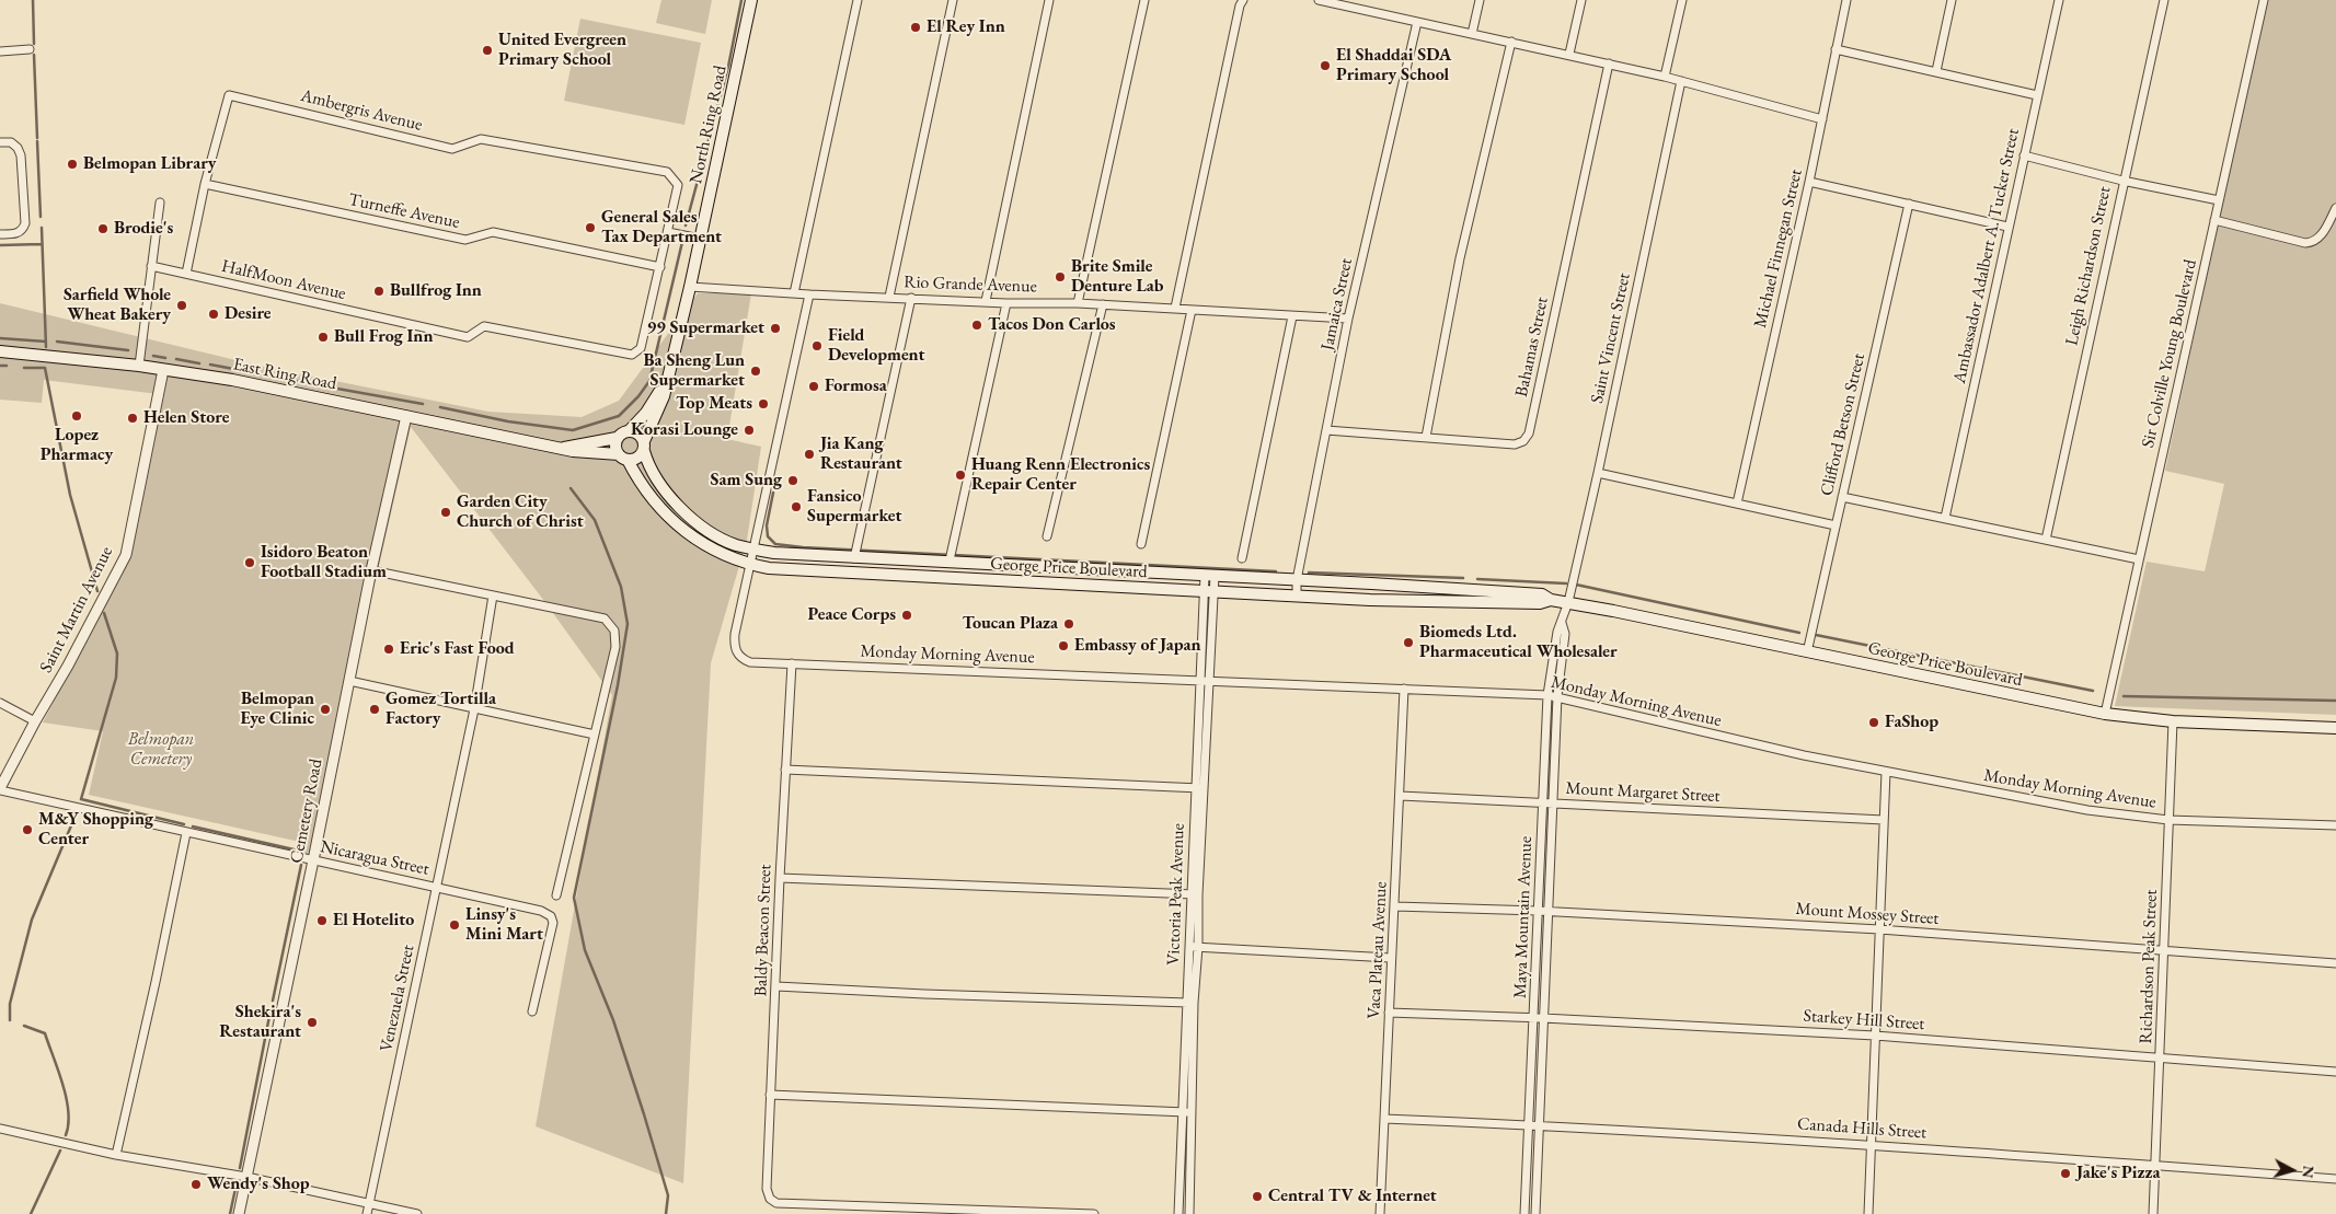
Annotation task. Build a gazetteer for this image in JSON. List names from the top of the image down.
{
  "streets": {
    "main road": ["North Ring Road", "East Ring Road", "George Price Boulevard"],
    "street": [
      "Ambergris Avenue",
      "Turneffe Avenue",
      "Michael Finnegan Street",
      "Ambassador Adalbert A. Tucker Street",
      "Leigh Richardson Street",
      "HalfMoon Avenue",
      "Rio Grande Avenue",
      "Jamaica Street",
      "Saint Vincent Street",
      "Bahamas Street",
      "Sir Colville Young Boulevard",
      "Clifford Betson Street",
      "Saint Martin Avenue",
      "Monday Morning Avenue",
      "Mount Margaret Street",
      "Cemetery Road",
      "Nicaragua Street",
      "Victoria Peak Avenue",
      "Mount Mossey Street",
      "Maya Mountain Avenue",
      "Baldy Beacon Street",
      "Vaca Plateau Avenue",
      "Richardson Peak Street",
      "Venezuela Street",
      "Starkey Hill Street",
      "Canada Hills Street"
    ]
  },
  "crossings": [
    ["Ambergris Avenue", "Turneffe Avenue"],
    ["Ambergris Avenue", "HalfMoon Avenue"],
    ["North Ring Road", "Rio Grande Avenue"],
    ["North Ring Road", "George Price Boulevard"],
    ["Turneffe Avenue", "HalfMoon Avenue"],
    ["Rio Grande Avenue", "Jamaica Street"],
    ["Jamaica Street", "Bahamas Street"],
    ["Jamaica Street", "George Price Boulevard"],
    ["Saint Vincent Street", "George Price Boulevard"],
    ["Saint Vincent Street", "Maya Mountain Avenue"],
    ["Sir Colville Young Boulevard", "George Price Boulevard"],
    ["East Ring Road", "Saint Martin Avenue"],
    ["East Ring Road", "Cemetery Road"],
    ["Clifford Betson Street", "George Price Boulevard"],
    ["George Price Boulevard", "Monday Morning Avenue"],
    ["George Price Boulevard", "Victoria Peak Avenue"],
    ["George Price Boulevard", "Maya Mountain Avenue"],
    ["George Price Boulevard", "Richardson Peak Street"],
    ["Saint Martin Avenue", "Nicaragua Street"],
    ["Monday Morning Avenue", "Victoria Peak Avenue"],
    ["Monday Morning Avenue", "Maya Mountain Avenue"],
    ["Monday Morning Avenue", "Baldy Beacon Street"],
    ["Monday Morning Avenue", "Vaca Plateau Avenue"],
    ["Monday Morning Avenue", "Richardson Peak Street"],
    ["Mount Margaret Street", "Maya Mountain Avenue"],
    ["Mount Margaret Street", "Vaca Plateau Avenue"],
    ["Cemetery Road", "Nicaragua Street"],
    ["Nicaragua Street", "Venezuela Street"],
    ["Mount Mossey Street", "Maya Mountain Avenue"],
    ["Mount Mossey Street", "Vaca Plateau Avenue"],
    ["Mount Mossey Street", "Richardson Peak Street"],
    ["Maya Mountain Avenue", "Starkey Hill Street"],
    ["Maya Mountain Avenue", "Canada Hills Street"],
    ["Vaca Plateau Avenue", "Starkey Hill Street"],
    ["Vaca Plateau Avenue", "Canada Hills Street"],
    ["Richardson Peak Street", "Starkey Hill Street"],
    ["Richardson Peak Street", "Canada Hills Street"]
  ],
  "parks": ["Belmopan Cemetery"],
  "places": [
    "El Rey Inn",
    "United Evergreen Primary School",
    "El Shaddai SDA Primary School",
    "Belmopan Library",
    "General Sales Tax Department",
    "Brodie's",
    "Brite Smile Denture Lab",
    "Bullfrog Inn",
    "Sarfield Whole Wheat Bakery",
    "Desire",
    "Tacos Don Carlos",
    "99 Supermarket",
    "Bull Frog Inn",
    "Field Development",
    "Ba Sheng Lun Supermarket",
    "Formosa",
    "Top Meats",
    "Lopez Pharmacy",
    "Helen Store",
    "Korasi Lounge",
    "Jia Kang Restaurant",
    "Huang Renn Electronics Repair Center",
    "Sam Sung",
    "Fansico Supermarket",
    "Garden City Church of Christ",
    "Isidoro Beaton Football Stadium",
    "Peace Corps",
    "Toucan Plaza",
    "Biomeds Ltd. Pharmaceutical Wholesaler",
    "Embassy of Japan",
    "Eric's Fast Food",
    "Belmopan Eye Clinic",
    "Gomez Tortilla Factory",
    "FaShop",
    "M&Y Shopping Center",
    "El Hotelito",
    "Linsy's Mini Mart",
    "Shekira's Restaurant",
    "Jake's Pizza",
    "Wendy's Shop",
    "Central TV & Internet"
  ],
  "north": "right"
}
